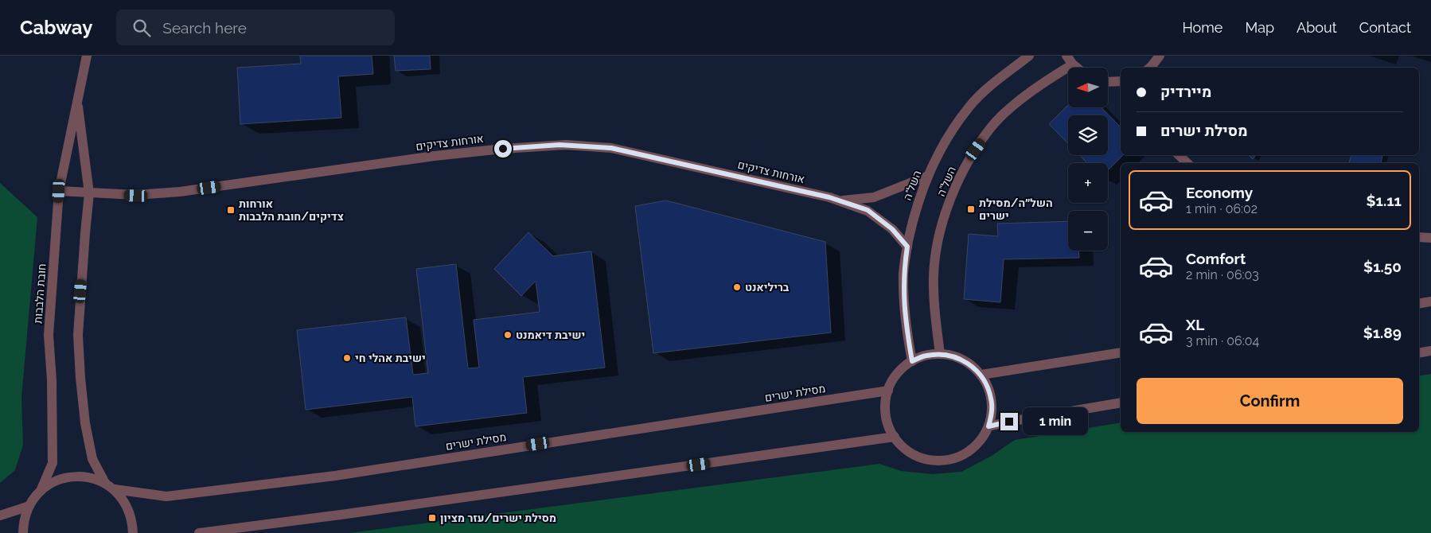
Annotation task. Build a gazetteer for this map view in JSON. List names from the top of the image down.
{
  "streets": {
    "street": [
      "אורחות צדיקים",
      "השל”ה",
      "השל\"ה",
      "חובת הלבבות",
      "מסילת ישרים"
    ]
  },
  "crossings": [
    ["אורחות צדיקים", "השל\"ה"],
    ["אורחות צדיקים", "חובת הלבבות"],
    ["השל”ה", "השל\"ה"],
    ["השל”ה", "מסילת ישרים"],
    ["השל\"ה", "מסילת ישרים"]
  ],
  "places": {
    "transit": ["השל״ה/מסילת ישרים", "אורחות צדיקים/חובת הלבבות", "מסילת ישרים/עזר מציון"],
    "other": ["בריליאנט", "ישיבת דיאמנט", "ישיבת אהלי חי"]
  },
  "north": "left",
  "page": {
    "header": "Cabway",
    "search": "Search here",
    "nav": [
      "Home",
      "Map",
      "About",
      "Contact"
    ],
    "map_buttons": ["+", "−"],
    "banner": ["מיירדיק", "מסילת ישרים"],
    "list": [
      {
        "name": "Economy",
        "note": "1 min · 06:02",
        "value": "$1.11"
      },
      {
        "name": "Comfort",
        "note": "2 min · 06:03",
        "value": "$1.50"
      },
      {
        "name": "XL",
        "note": "3 min · 06:04",
        "value": "$1.89"
      }
    ],
    "buttons": "Confirm",
    "bubble": "1 min"
  }
}
